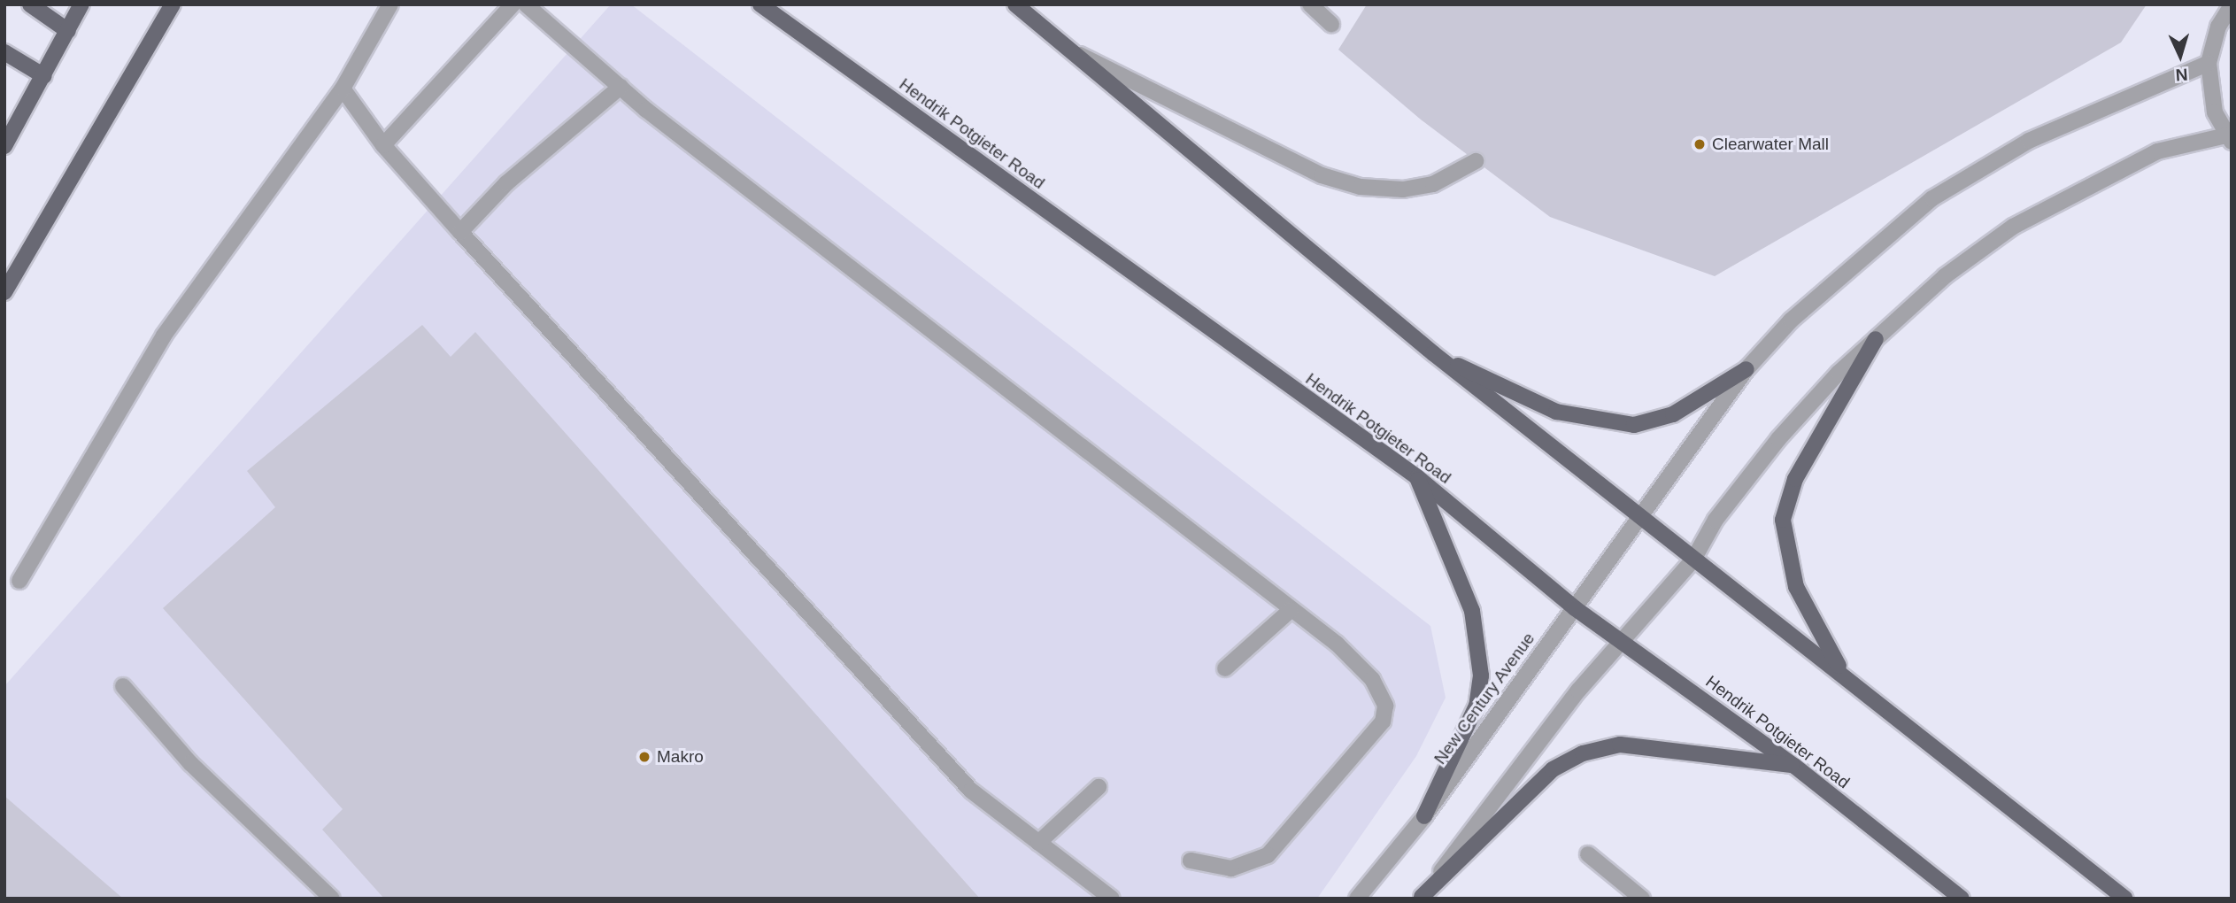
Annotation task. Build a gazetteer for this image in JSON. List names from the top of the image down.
{
  "streets": {
    "main road": ["Hendrik Potgieter Road"],
    "street": ["New Century Avenue"]
  },
  "crossings": [
    ["Hendrik Potgieter Road", "New Century Avenue"]
  ],
  "places": ["Clearwater Mall", "Makro"],
  "north": "bottom"
}
